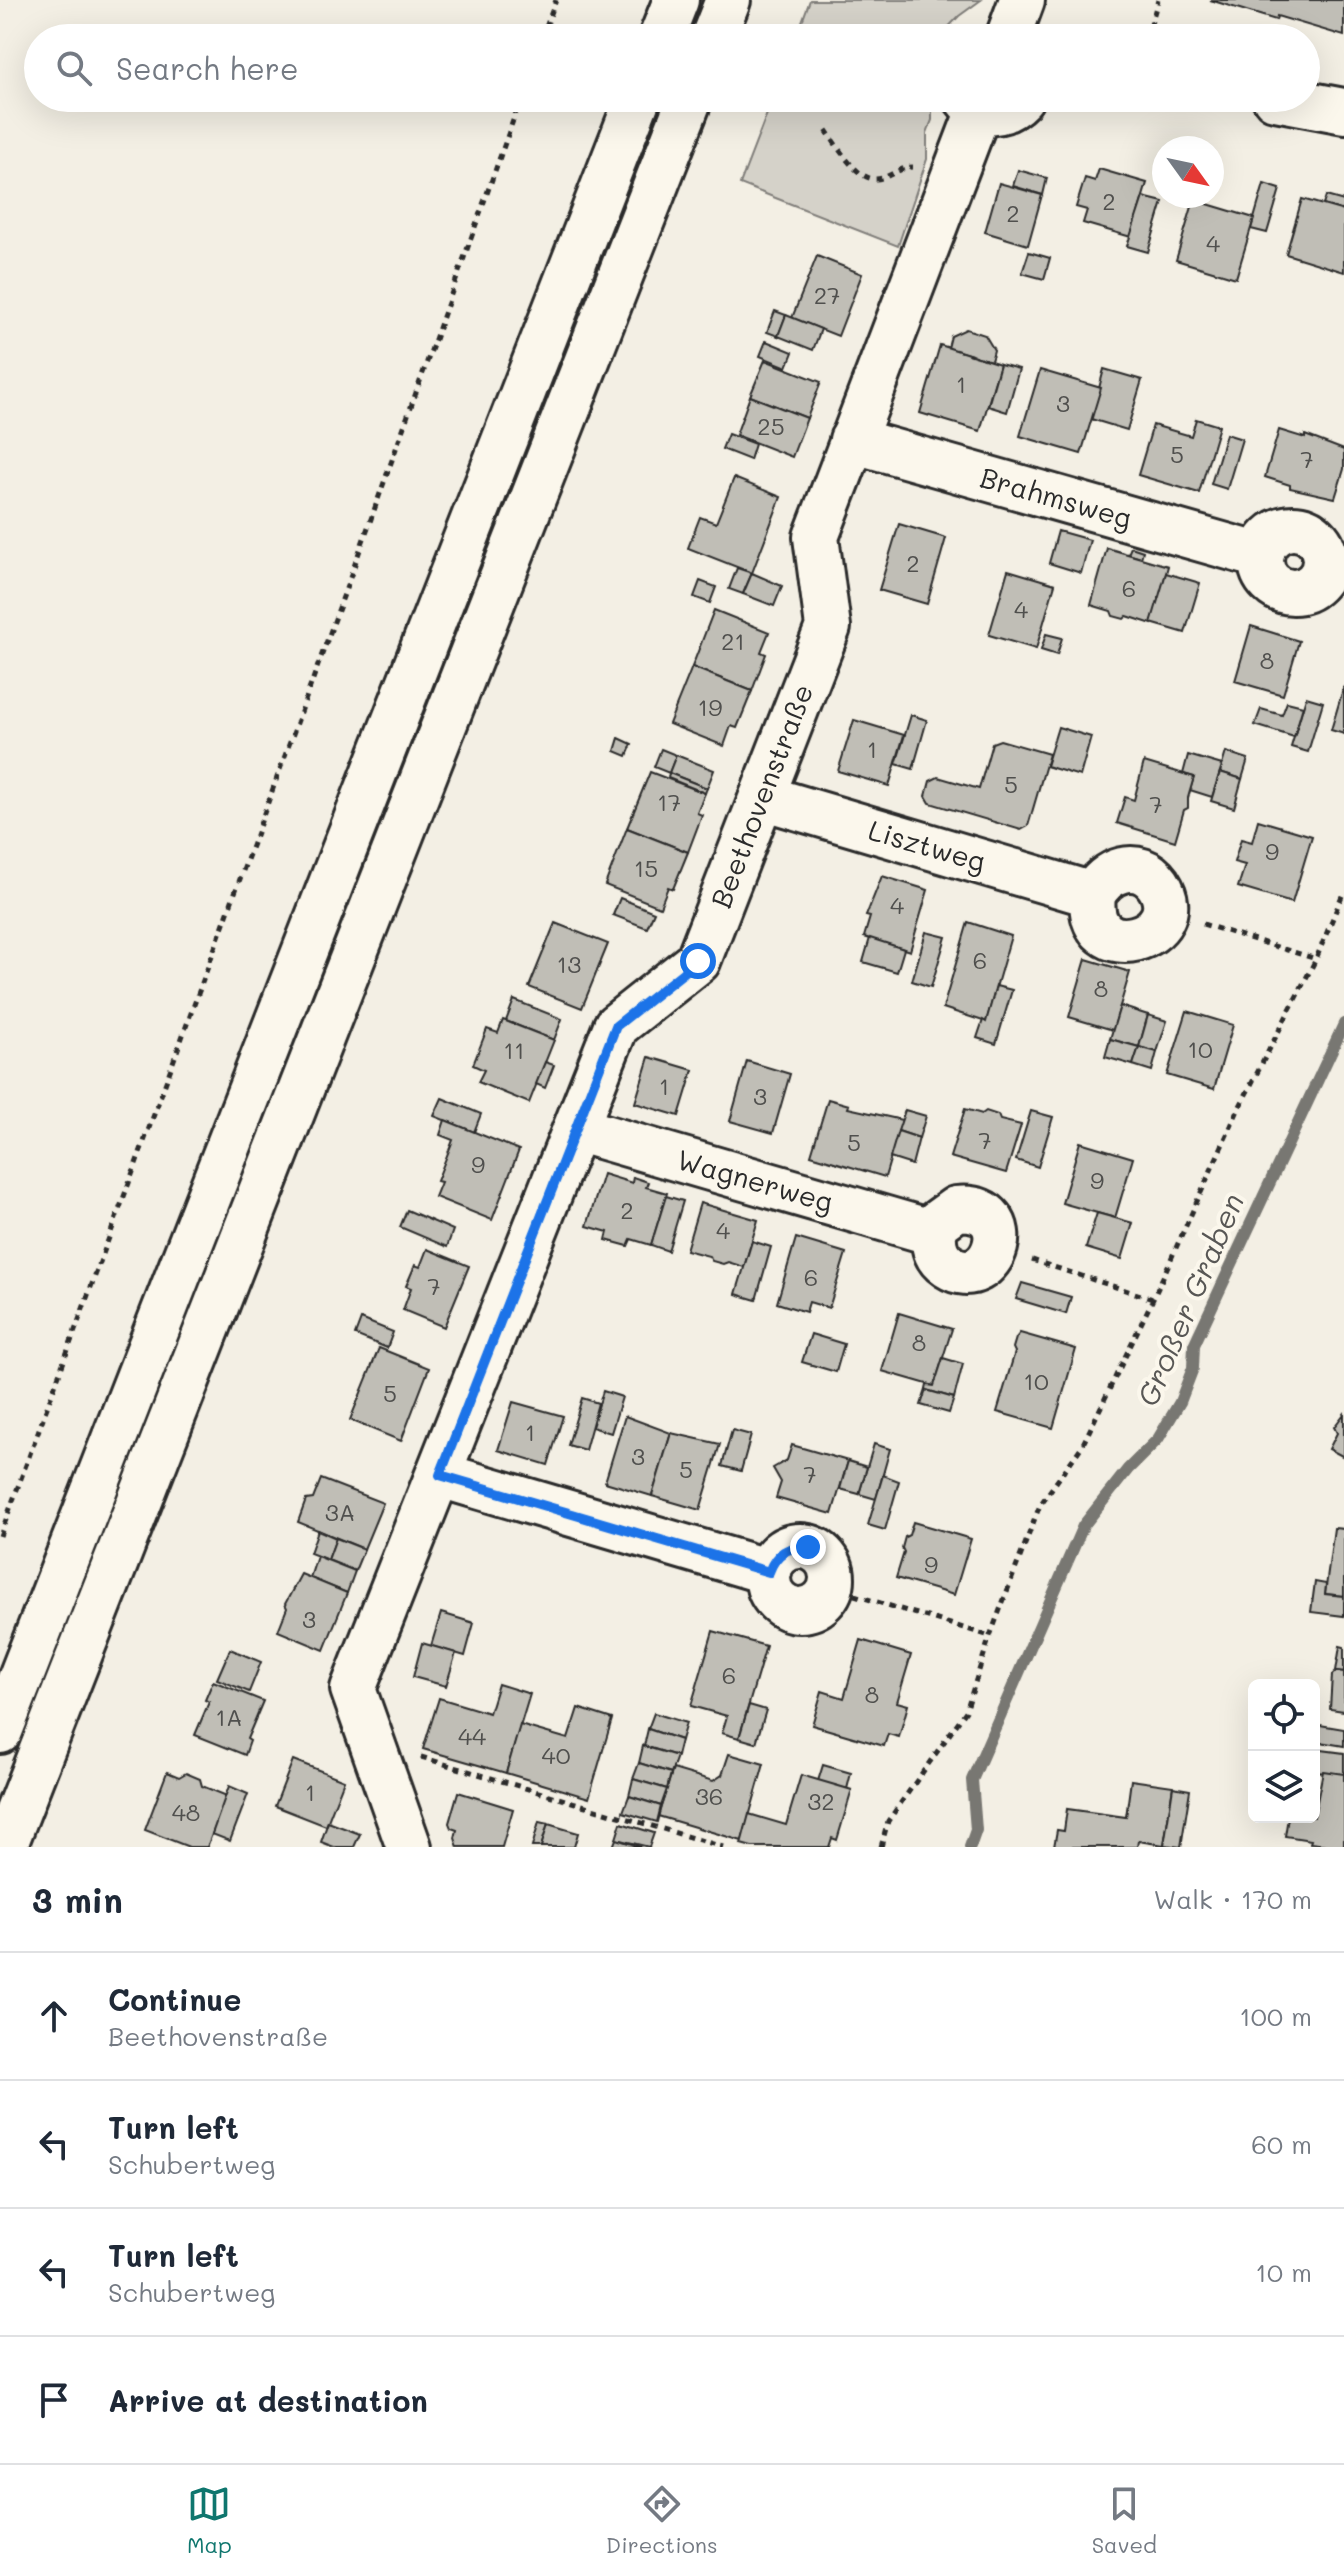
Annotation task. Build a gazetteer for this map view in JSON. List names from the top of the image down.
{
  "streets": {
    "main road": [
      "Brahmsweg",
      "Beethovenstraße",
      "Lisztweg",
      "Wagnerweg"
    ]
  },
  "crossings": [
    ["Brahmsweg", "Beethovenstraße"],
    ["Beethovenstraße", "Lisztweg"],
    ["Beethovenstraße", "Wagnerweg"]
  ],
  "water": ["Großer Graben"],
  "house_numbers": [
    "2",
    "2",
    "4",
    "27",
    "1",
    "3",
    "25",
    "5",
    "7",
    "2",
    "6",
    "4",
    "21",
    "8",
    "19",
    "1",
    "5",
    "17",
    "7",
    "9",
    "15",
    "4",
    "6",
    "13",
    "8",
    "10",
    "11",
    "1",
    "3",
    "7",
    "5",
    "9",
    "9",
    "2",
    "4",
    "6",
    "7",
    "8",
    "10",
    "5",
    "1",
    "3",
    "5",
    "7",
    "3A",
    "9",
    "3",
    "6",
    "8",
    "1A",
    "44",
    "40",
    "1",
    "36",
    "32",
    "48"
  ],
  "north": "bottom right",
  "page": {
    "search": "Search here",
    "heading": ["3 min", "Walk · 170 m"],
    "list": [
      ["Continue", "Beethovenstraße", "100 m"],
      ["Turn left", "Schubertweg", "60 m"],
      ["Turn left", "Schubertweg", "10 m"],
      "Arrive at destination"
    ],
    "nav": ["Map", "Directions", "Saved"]
  }
}
